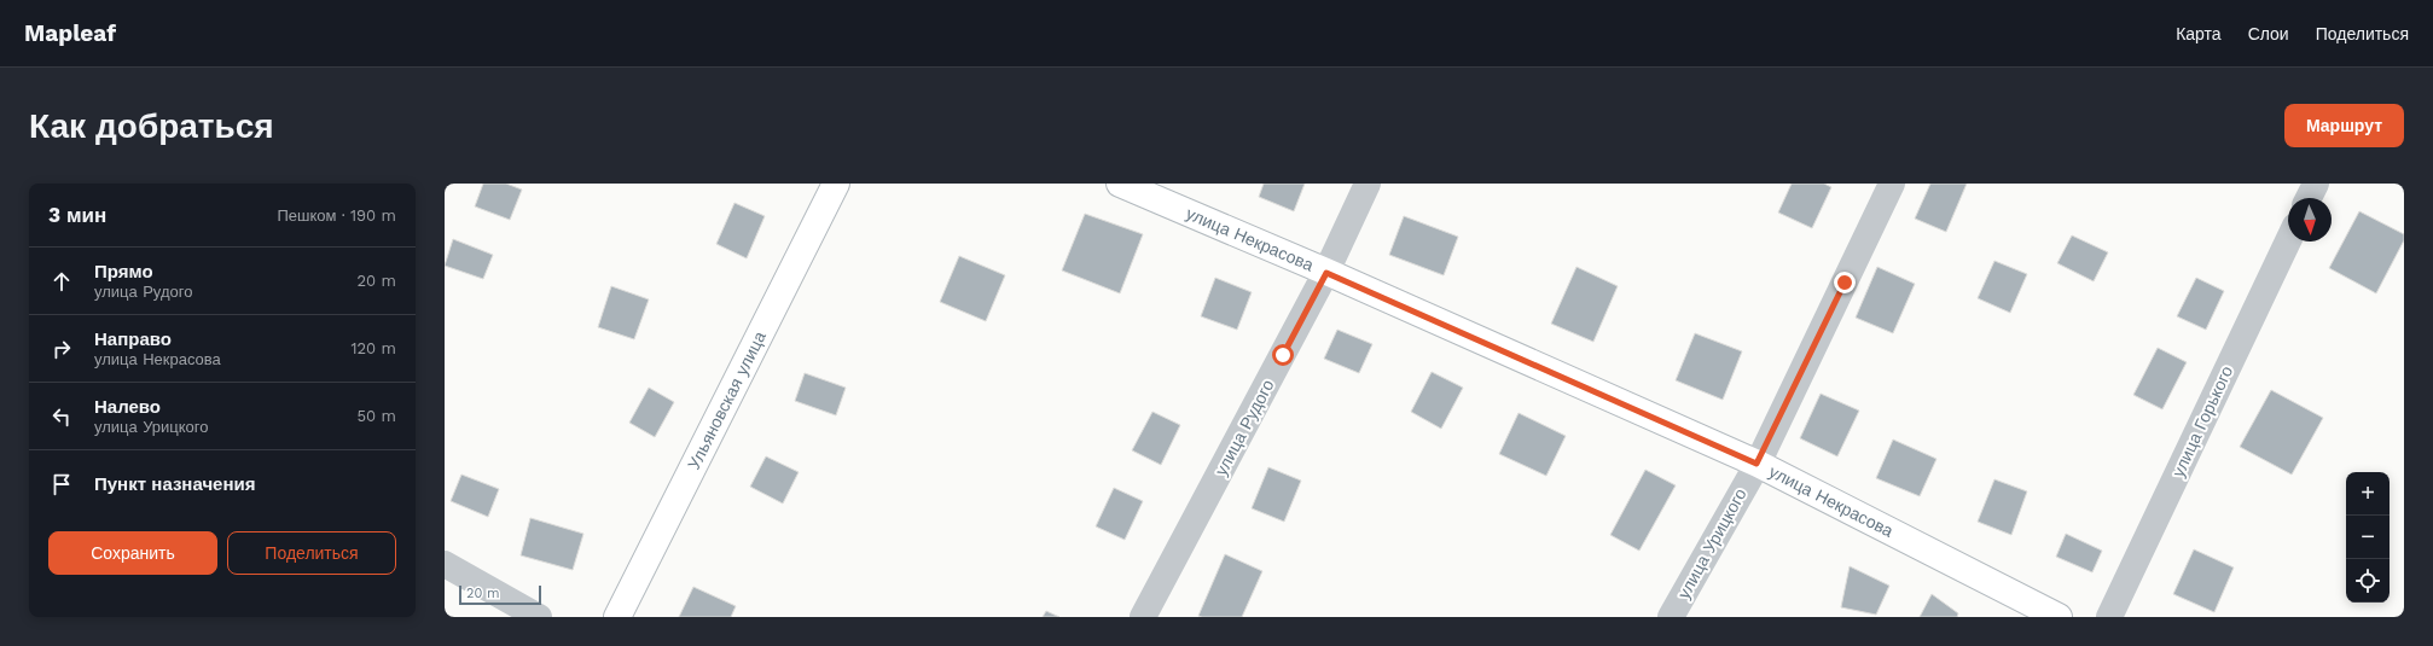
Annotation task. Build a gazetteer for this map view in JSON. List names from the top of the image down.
{
  "streets": {
    "street": [
      "улица Некрасова",
      "Ульяновская улица",
      "улица Горького",
      "улица Рудого",
      "улица Урицкого"
    ]
  },
  "crossings": [
    ["улица Некрасова", "улица Рудого"],
    ["улица Некрасова", "улица Урицкого"]
  ],
  "scale_bar": "20 m",
  "north": "bottom",
  "page": {
    "header": "Mapleaf",
    "nav": ["Карта", "Слои", "Поделиться"],
    "buttons": [
      "Маршрут",
      ["Сохранить", "Поделиться"]
    ],
    "title": "Как добраться",
    "heading": ["3 мин", "Пешком · 190 m"],
    "list": [
      ["Прямо", "улица Рудого", "20 m"],
      ["Направо", "улица Некрасова", "120 m"],
      ["Налево", "улица Урицкого", "50 m"],
      "Пункт назначения"
    ],
    "map_buttons": ["+", "−"],
    "scale": "20 m"
  }
}
